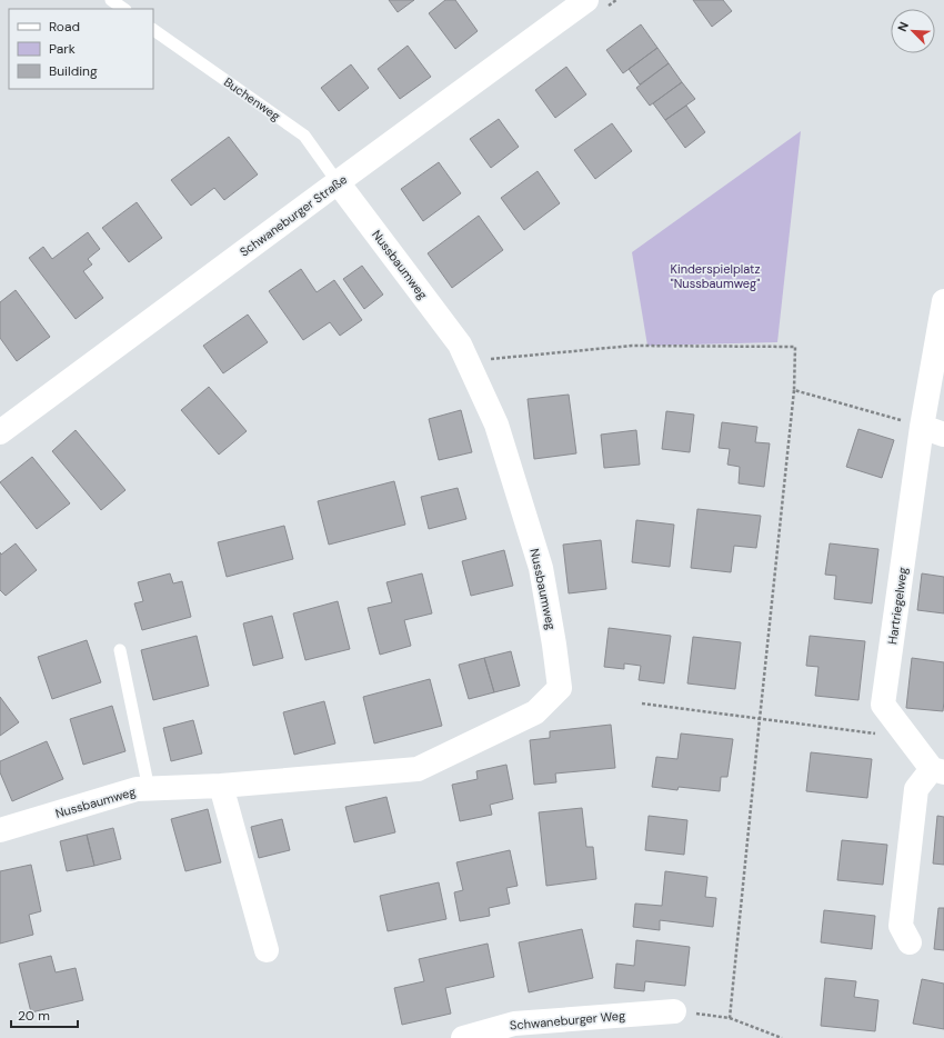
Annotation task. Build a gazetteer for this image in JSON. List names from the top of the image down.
{
  "streets": {
    "street": [
      "Schwaneburger Straße",
      "Nussbaumweg",
      "Hartriegelweg",
      "Schwaneburger Weg"
    ],
    "lane": ["Buchenweg"]
  },
  "crossings": [
    ["Buchenweg", "Schwaneburger Straße"],
    ["Buchenweg", "Nussbaumweg"],
    ["Schwaneburger Straße", "Nussbaumweg"]
  ],
  "parks": ["Kinderspielplatz \"Nussbaumweg\""],
  "legend": ["Road", "Park", "Building"],
  "scale_bar": "20 m",
  "north": "top left"
}
